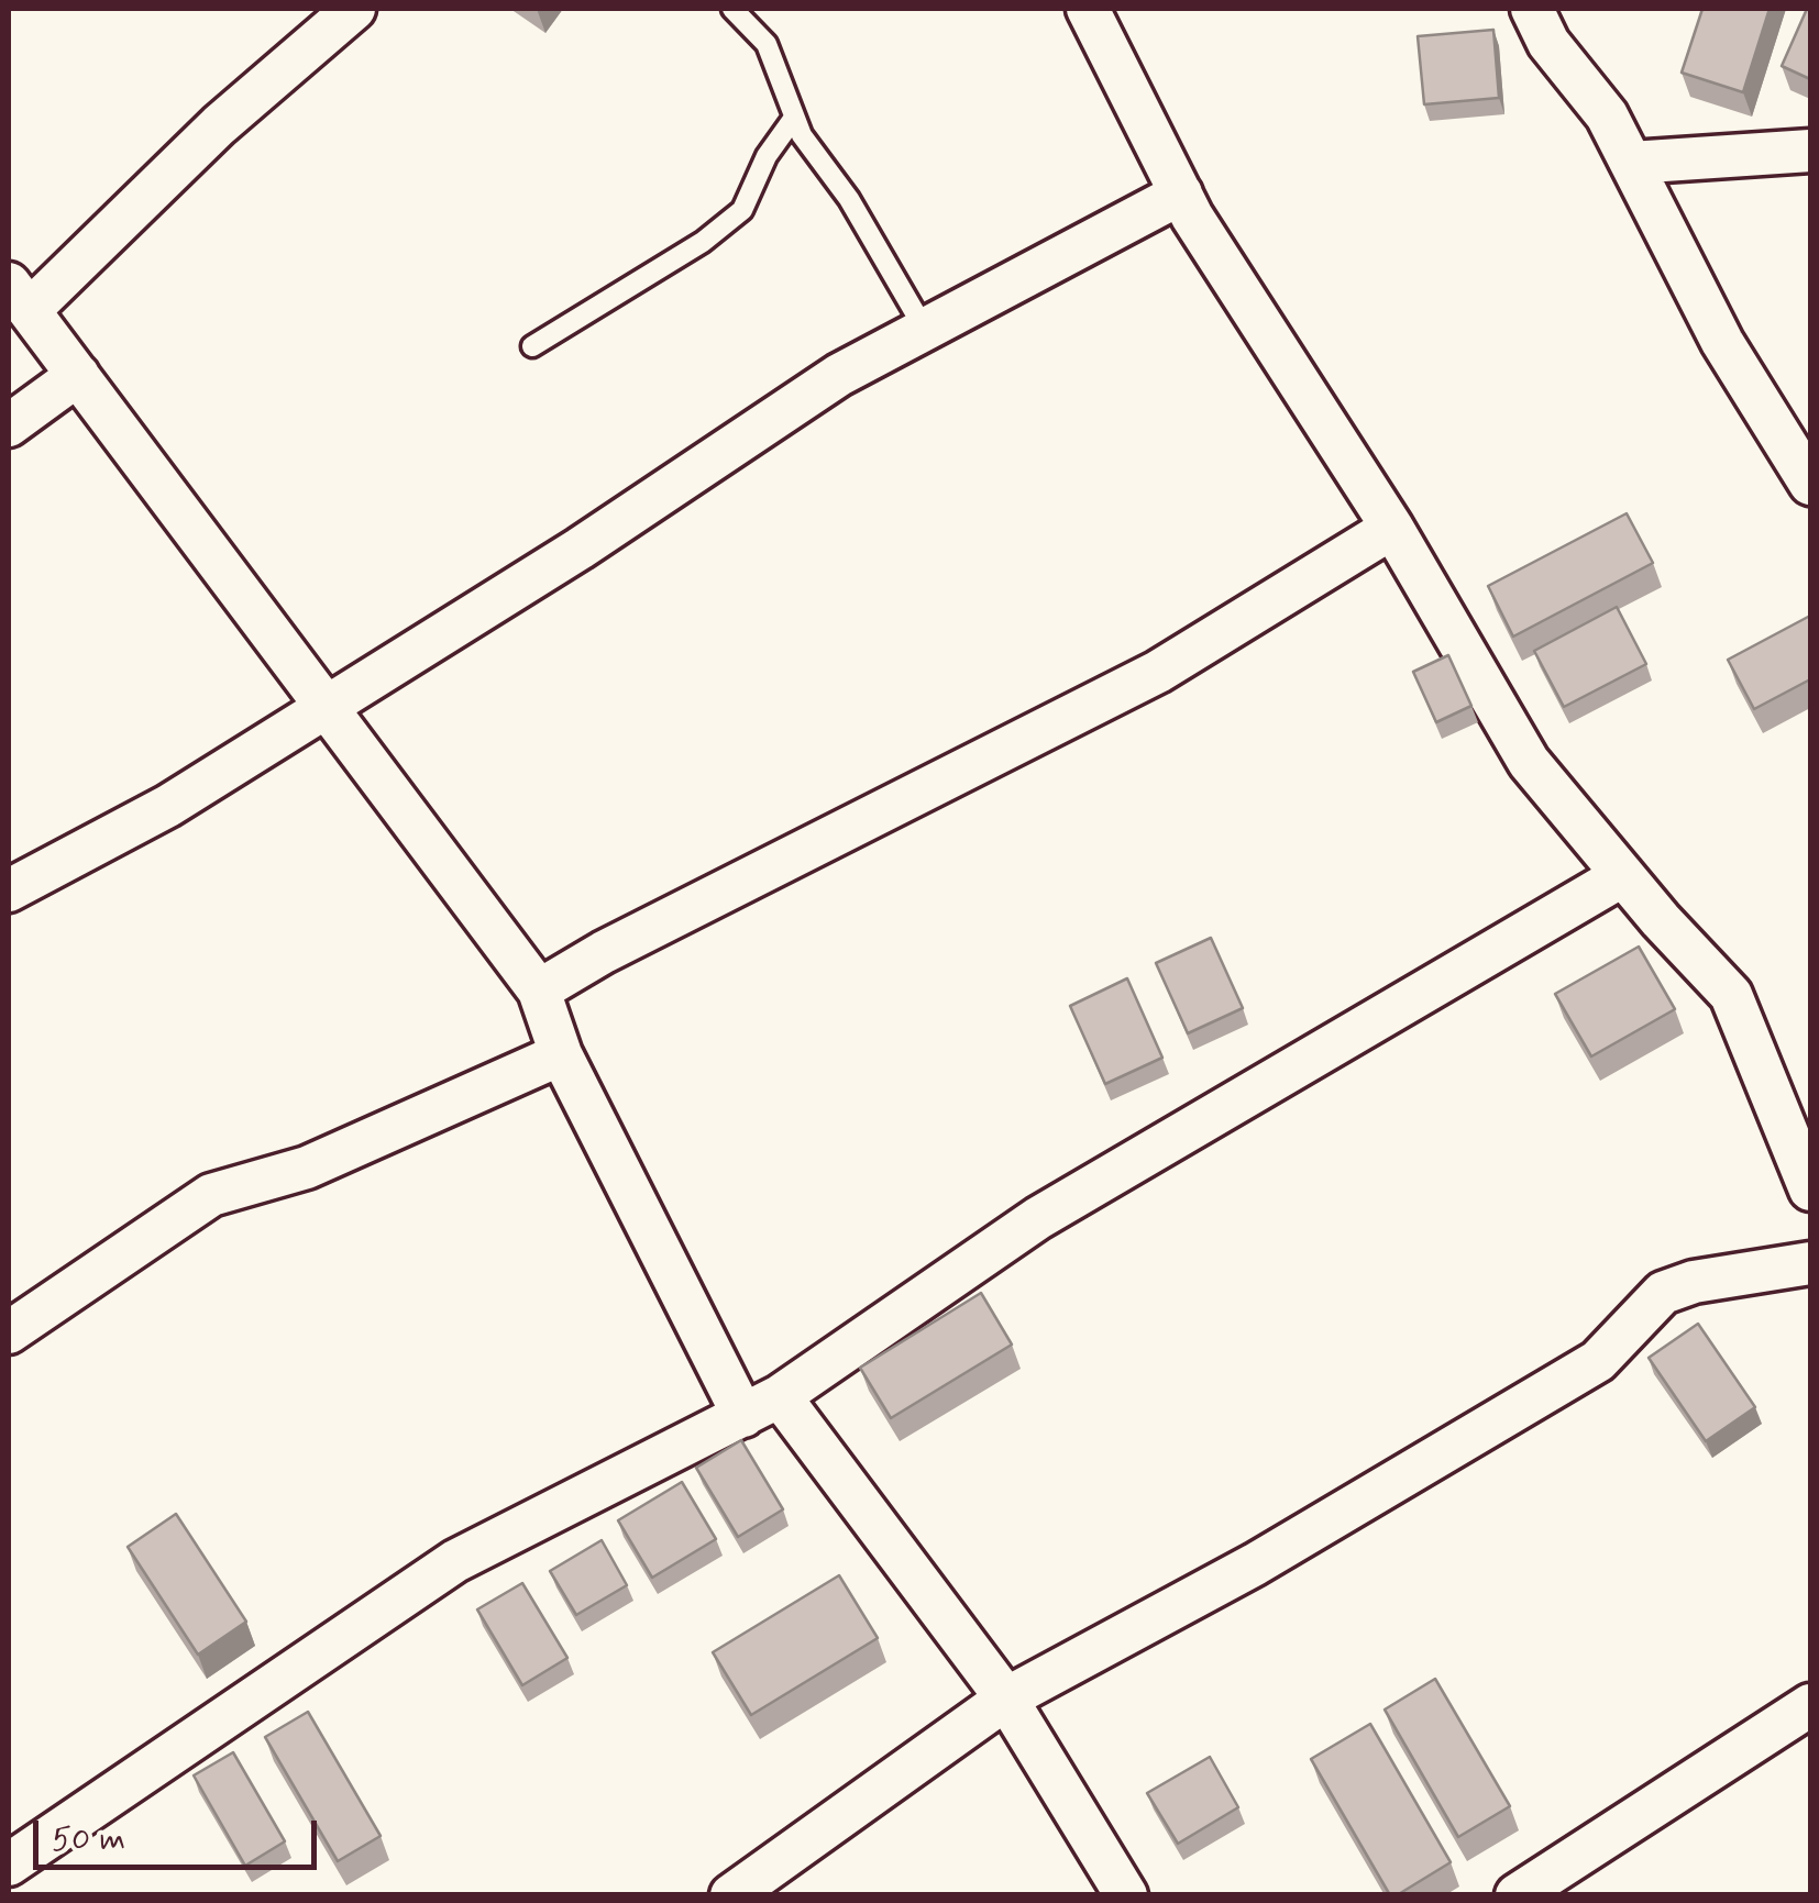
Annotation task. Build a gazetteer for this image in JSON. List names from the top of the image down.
{
  "scale_bar": "50 m"
}
